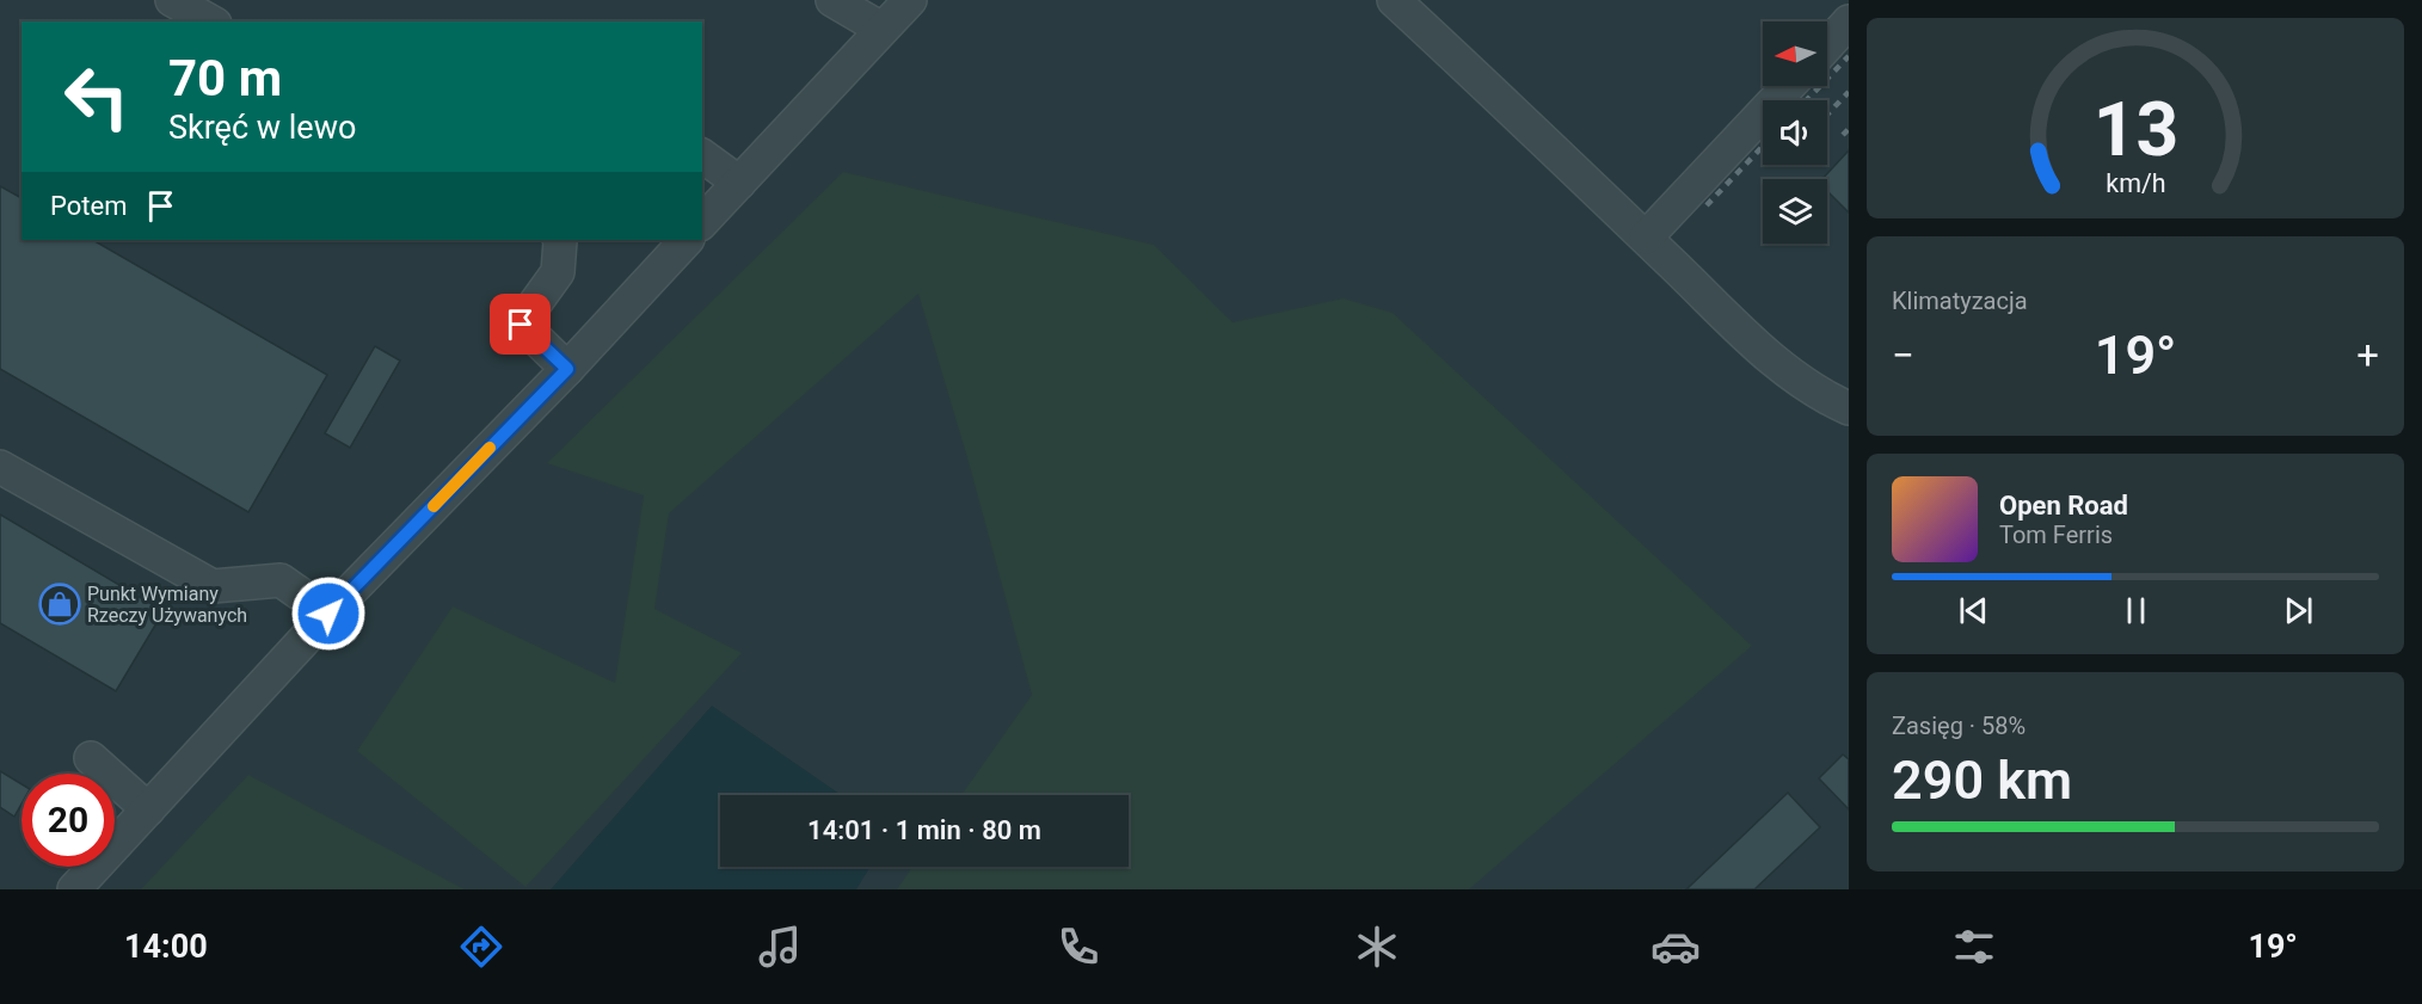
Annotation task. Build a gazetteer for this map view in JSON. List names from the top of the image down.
{
  "places": {
    "shop": ["Punkt Wymiany Rzeczy Używanych"]
  },
  "north": "left",
  "page": {
    "turn": ["70 m", "Skręć w lewo"],
    "then": "Potem",
    "tile": [
      "Klimatyzacja",
      ["Zasięg · 58%", "290 km"]
    ],
    "heat": ["−", "19°", "+"],
    "song": ["Open Road", "Tom Ferris"],
    "limit": "20",
    "trip": "14:01 · 1 min · 80 m",
    "tabs": ["14:00", "19°"],
    "gauge": ["13", "km/h"]
  }
}
